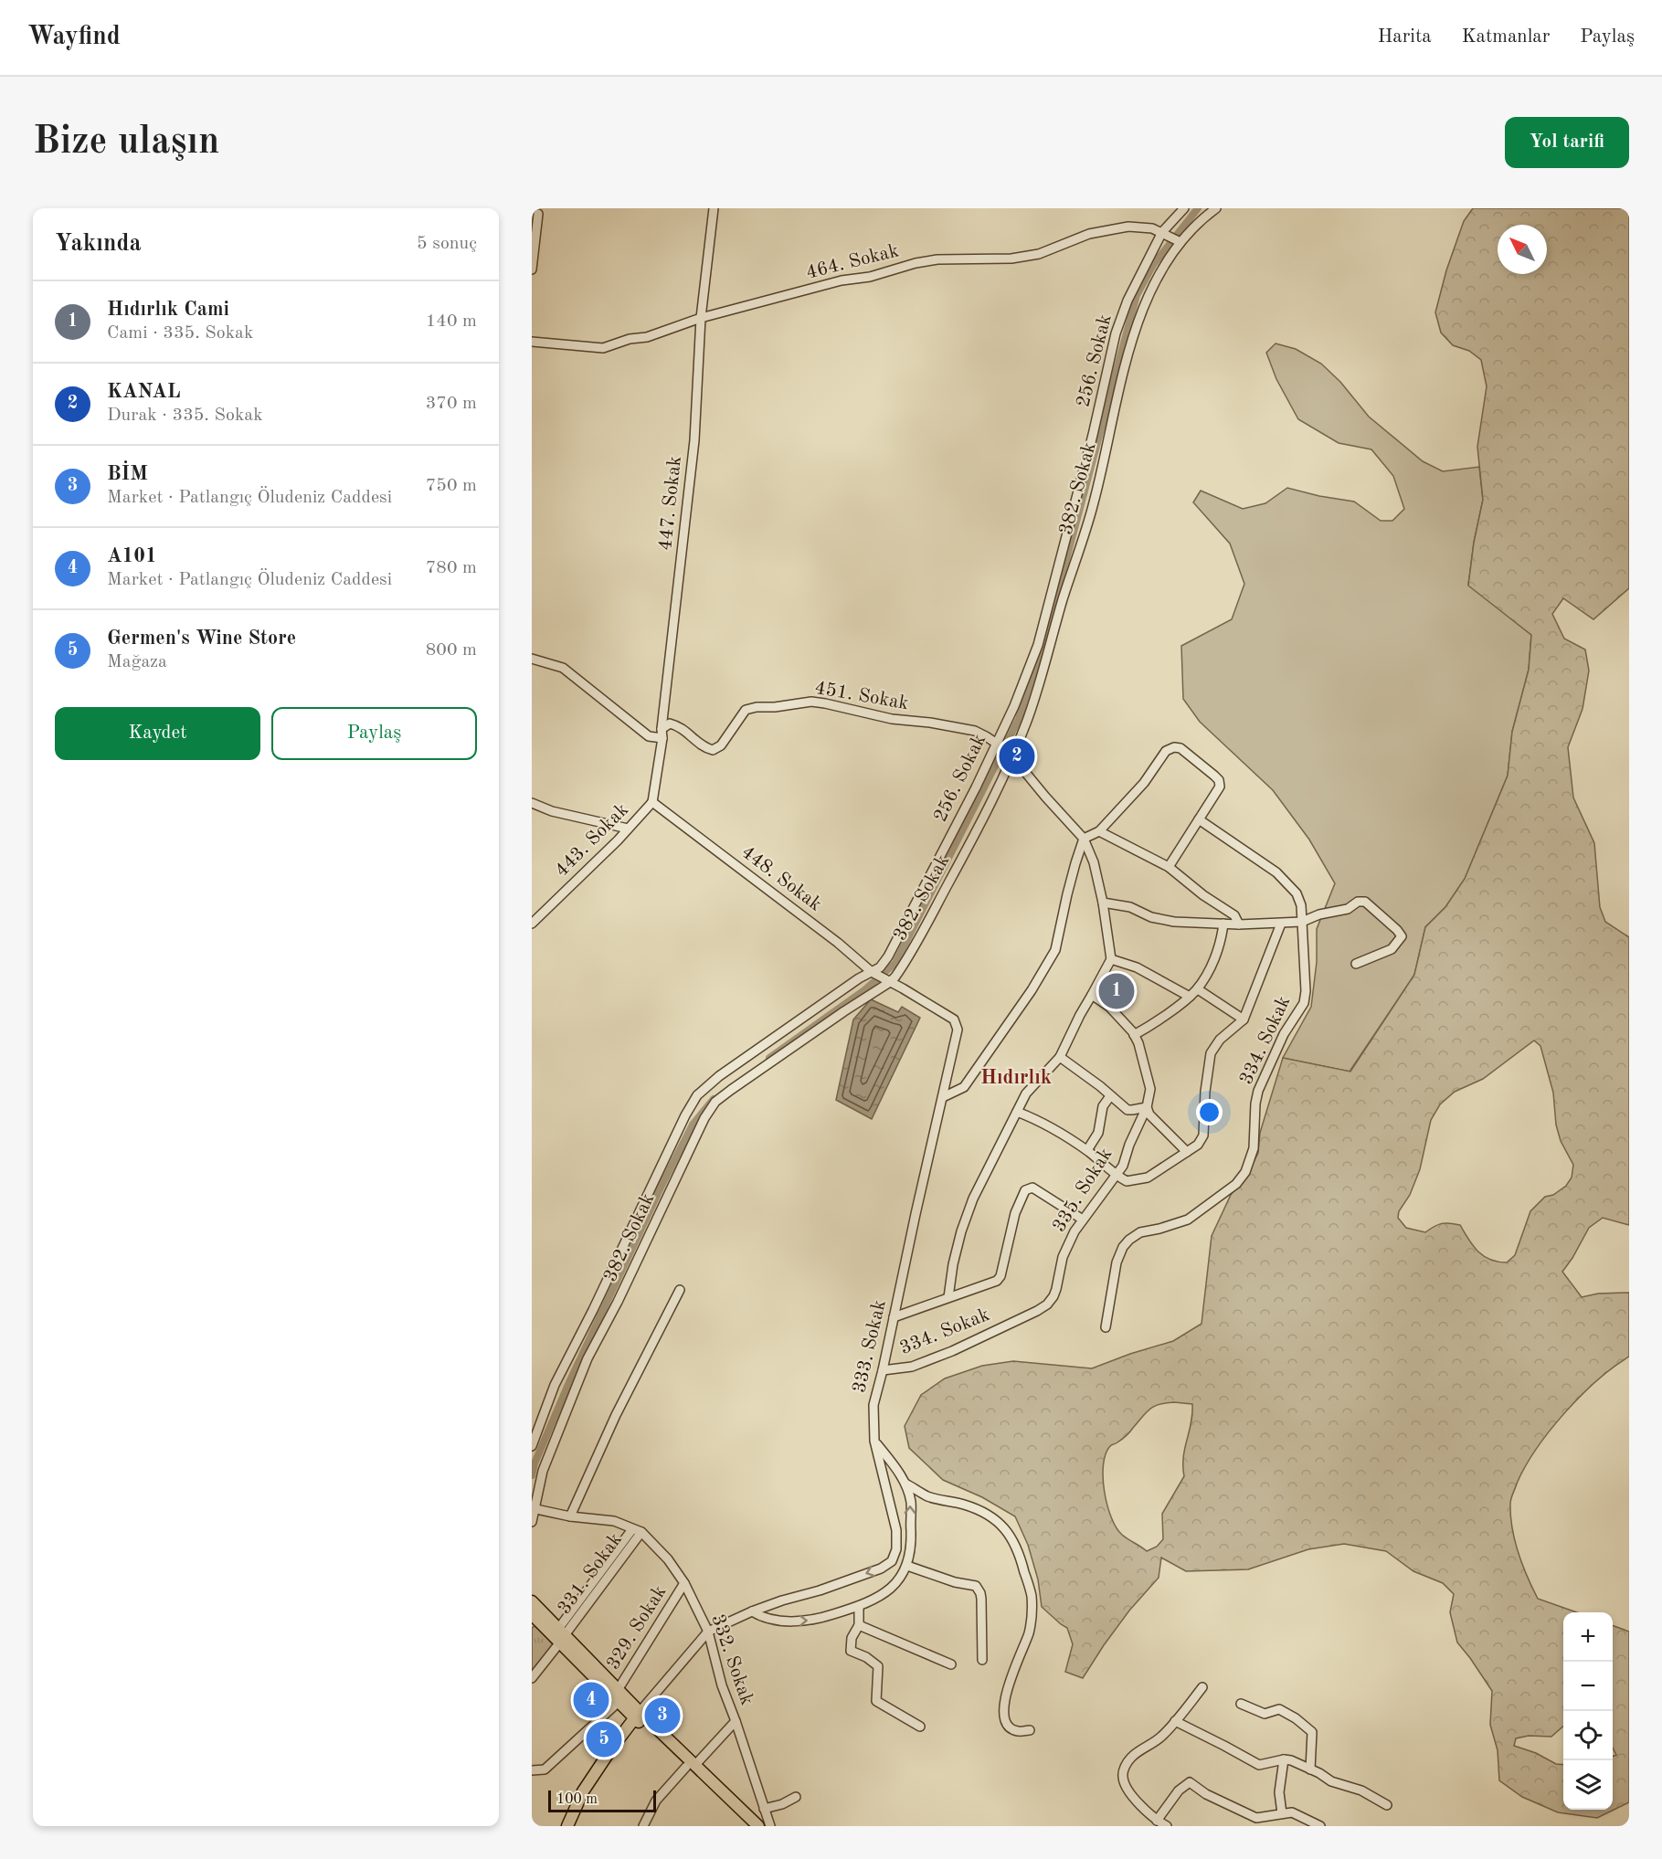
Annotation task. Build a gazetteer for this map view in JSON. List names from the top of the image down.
{
  "streets": {
    "street": [
      "464. Sokak",
      "256. Sokak",
      "382. Sokak",
      "447. Sokak",
      "451. Sokak",
      "443. Sokak",
      "448. Sokak",
      "334. Sokak",
      "335. Sokak",
      "333. Sokak",
      "331. Sokak",
      "329. Sokak",
      "332. Sokak"
    ]
  },
  "crossings": [
    ["464. Sokak", "256. Sokak"],
    ["464. Sokak", "382. Sokak"],
    ["464. Sokak", "447. Sokak"],
    ["256. Sokak", "451. Sokak"],
    ["256. Sokak", "448. Sokak"],
    ["382. Sokak", "451. Sokak"],
    ["382. Sokak", "448. Sokak"],
    ["382. Sokak", "333. Sokak"],
    ["447. Sokak", "451. Sokak"],
    ["447. Sokak", "443. Sokak"],
    ["447. Sokak", "448. Sokak"],
    ["443. Sokak", "448. Sokak"],
    ["448. Sokak", "333. Sokak"],
    ["334. Sokak", "335. Sokak"],
    ["334. Sokak", "333. Sokak"],
    ["333. Sokak", "332. Sokak"],
    ["331. Sokak", "332. Sokak"],
    ["329. Sokak", "332. Sokak"]
  ],
  "districts": ["Hıdırlık"],
  "scale_bar": "100 m",
  "north": "top left",
  "page": {
    "header": "Wayfind",
    "nav": ["Harita", "Katmanlar", "Paylaş"],
    "buttons": [
      "Yol tarifi",
      ["Kaydet", "Paylaş"]
    ],
    "title": "Bize ulaşın",
    "heading": ["Yakında", "5 sonuç"],
    "list": [
      {
        "mark": "1",
        "name": "Hıdırlık Cami",
        "note": "Cami · 335. Sokak",
        "value": "140 m"
      },
      {
        "mark": "2",
        "name": "KANAL",
        "note": "Durak · 335. Sokak",
        "value": "370 m"
      },
      {
        "mark": "3",
        "name": "BİM",
        "note": "Market · Patlangıç Öludeniz Caddesi",
        "value": "750 m"
      },
      {
        "mark": "4",
        "name": "A101",
        "note": "Market · Patlangıç Öludeniz Caddesi",
        "value": "780 m"
      },
      {
        "mark": "5",
        "name": "Germen's Wine Store",
        "note": "Mağaza",
        "value": "800 m"
      }
    ],
    "pins": [
      "2",
      "1",
      "4",
      "3",
      "5"
    ],
    "map_buttons": ["+", "−"],
    "scale": "100 m"
  }
}
